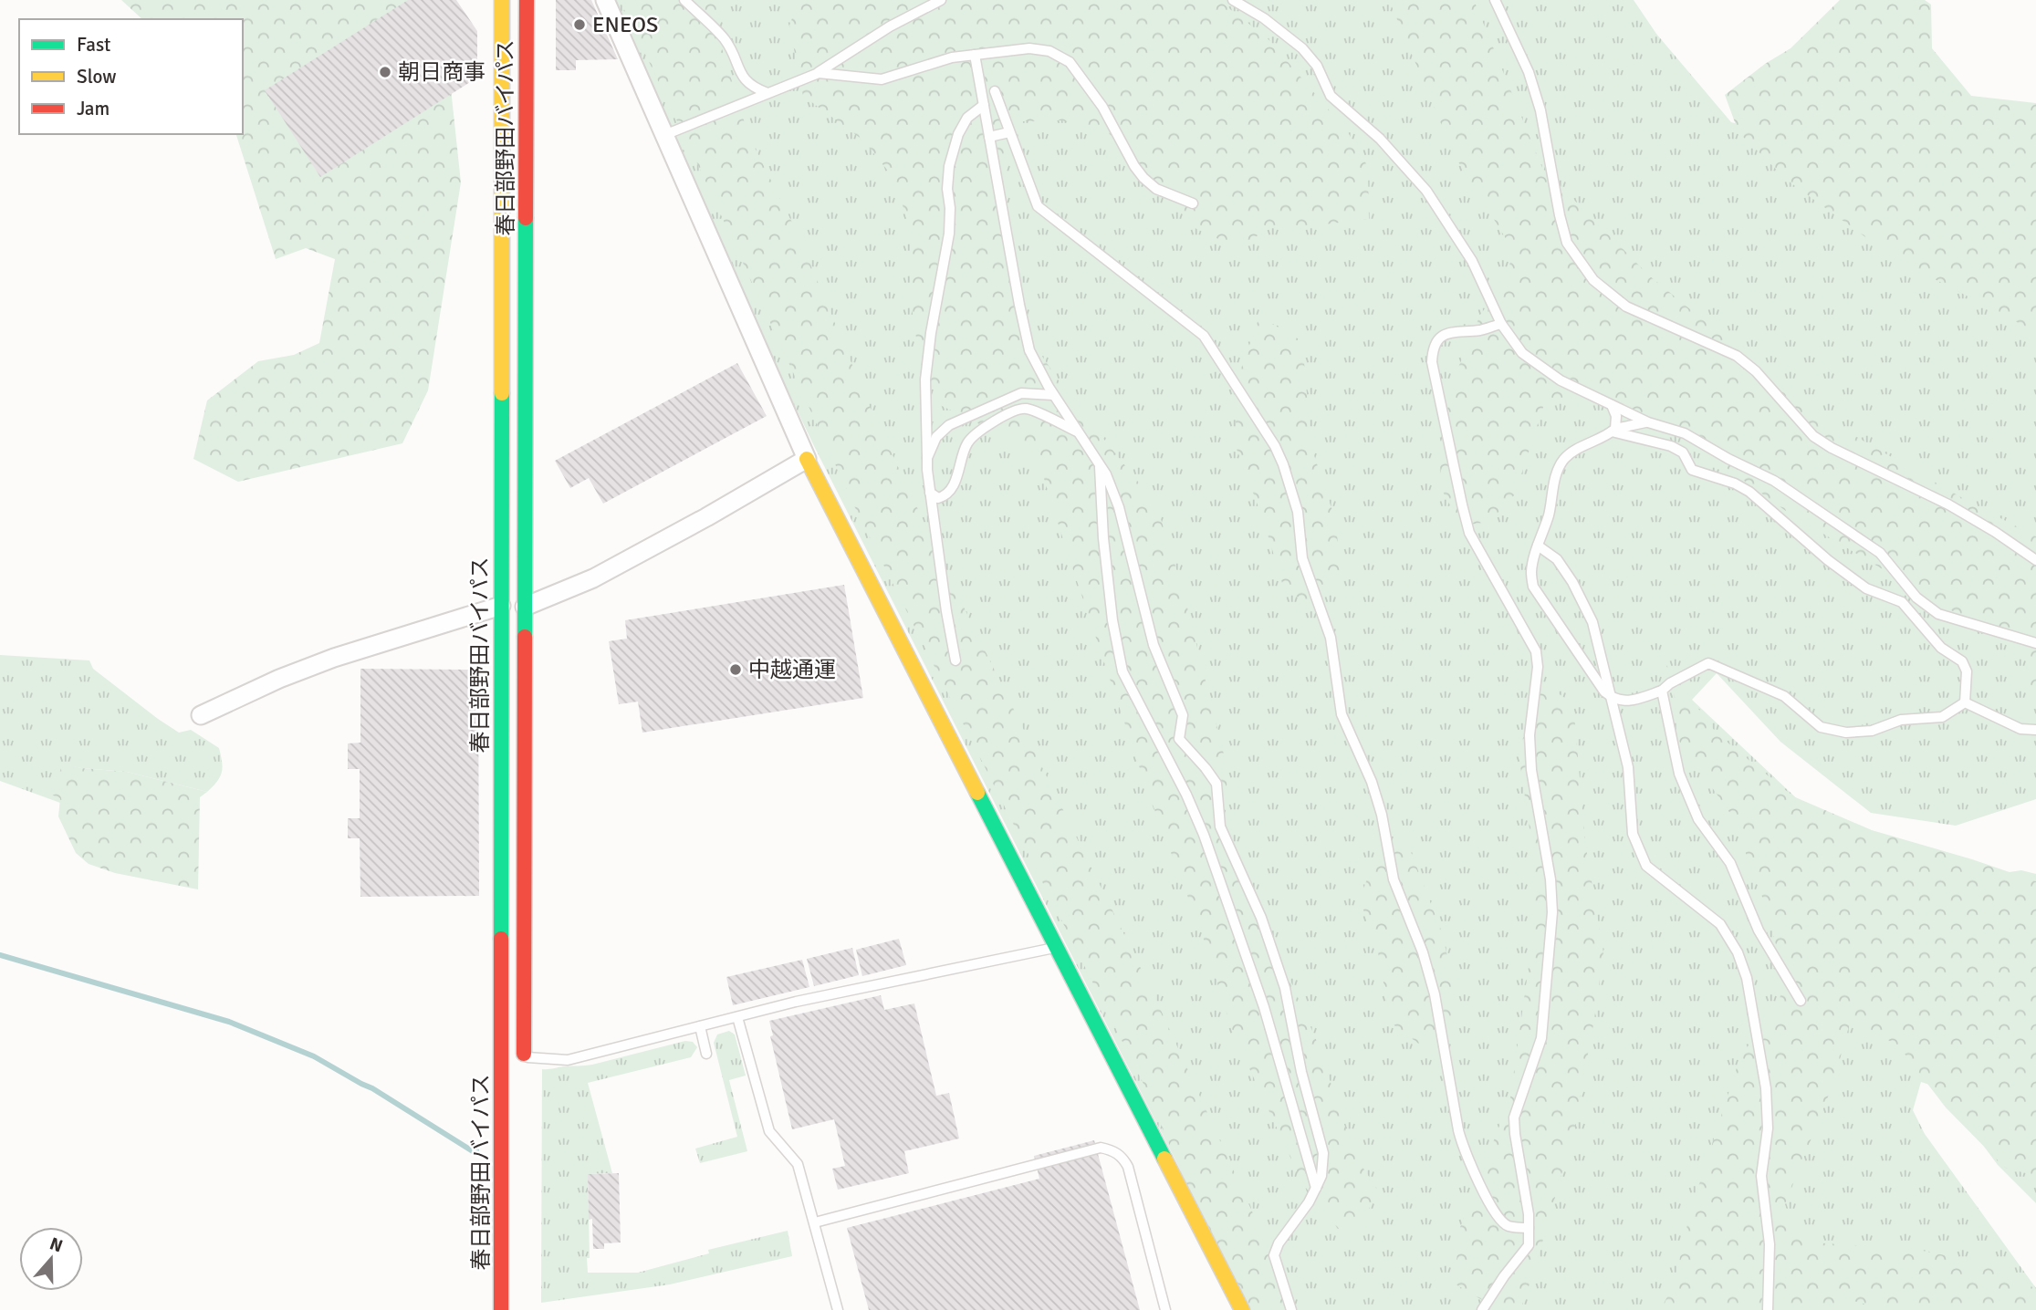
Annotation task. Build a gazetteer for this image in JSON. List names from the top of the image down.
{
  "streets": {
    "main road": ["春日部野田バイパス"]
  },
  "places": ["ENEOS", "朝日商事", "中越通運"],
  "legend": ["Fast", "Slow", "Jam"],
  "north": "top"
}
